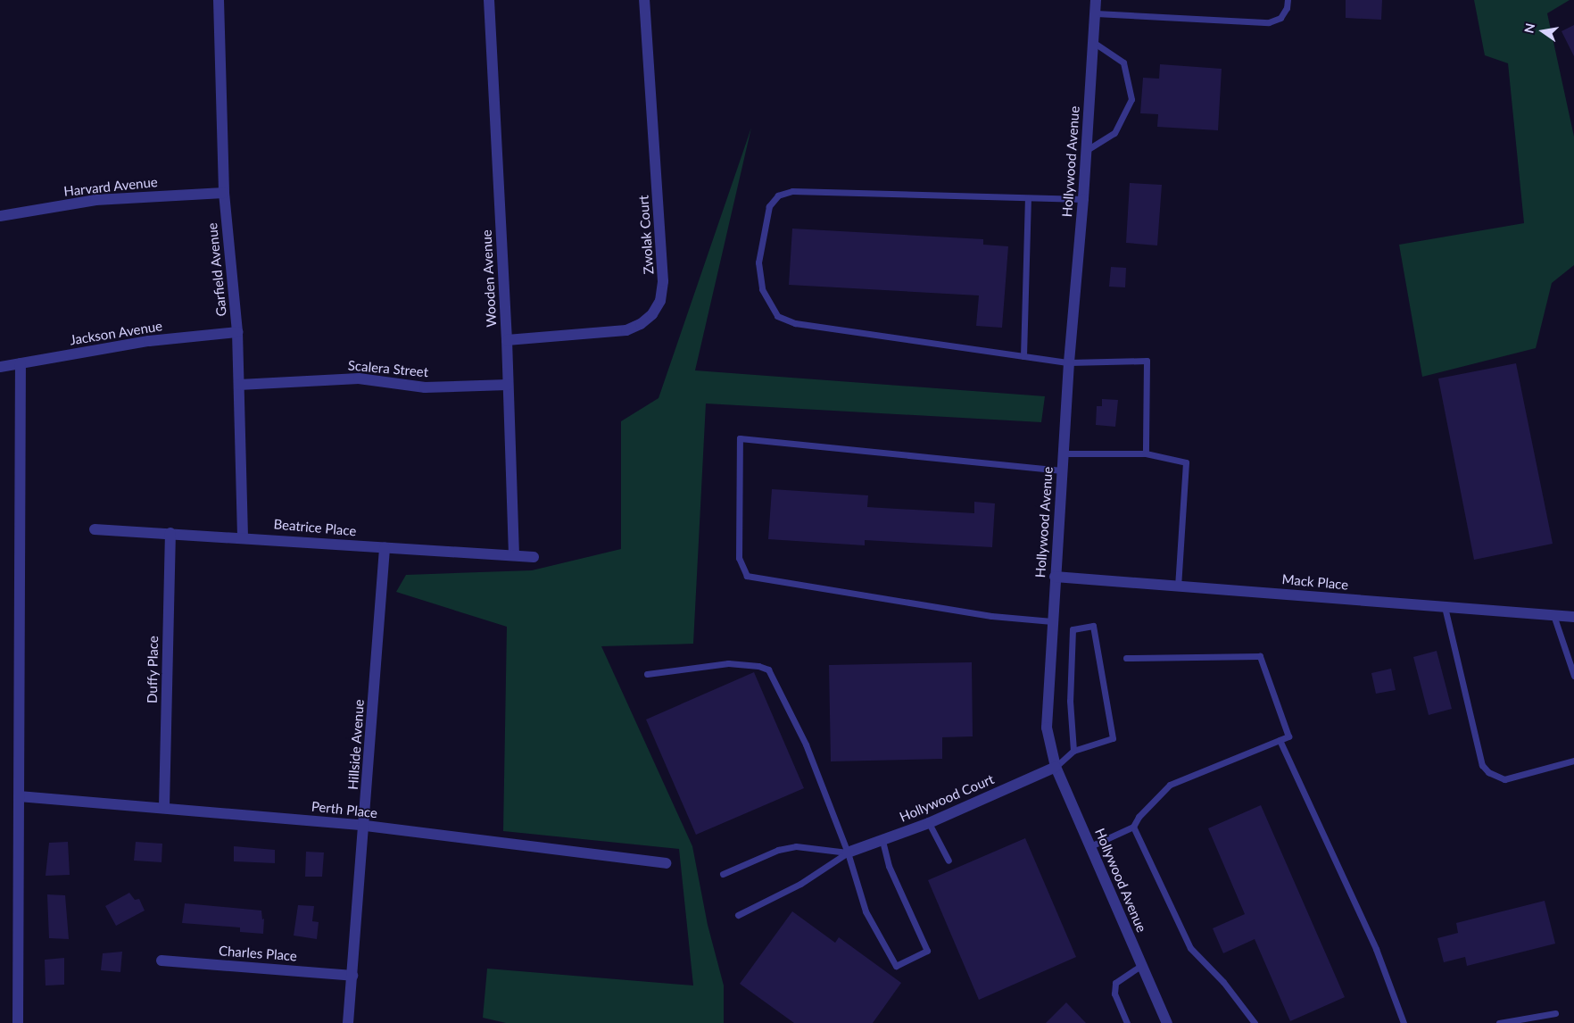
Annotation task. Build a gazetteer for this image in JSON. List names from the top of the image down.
{
  "streets": {
    "street": [
      "Hollywood Avenue",
      "Harvard Avenue",
      "Zwolak Court",
      "Garfield Avenue",
      "Wooden Avenue",
      "Jackson Avenue",
      "Scalera Street",
      "Beatrice Place",
      "Mack Place",
      "Duffy Place",
      "Hillside Avenue",
      "Hollywood Court",
      "Perth Place",
      "Charles Place"
    ]
  },
  "crossings": [
    ["Hollywood Avenue", "Mack Place"],
    ["Hollywood Avenue", "Hollywood Court"],
    ["Harvard Avenue", "Garfield Avenue"],
    ["Zwolak Court", "Wooden Avenue"],
    ["Garfield Avenue", "Jackson Avenue"],
    ["Garfield Avenue", "Scalera Street"],
    ["Garfield Avenue", "Beatrice Place"],
    ["Wooden Avenue", "Scalera Street"],
    ["Wooden Avenue", "Beatrice Place"],
    ["Beatrice Place", "Duffy Place"],
    ["Beatrice Place", "Hillside Avenue"],
    ["Duffy Place", "Perth Place"],
    ["Hillside Avenue", "Perth Place"],
    ["Hillside Avenue", "Charles Place"]
  ],
  "north": "left"
}
